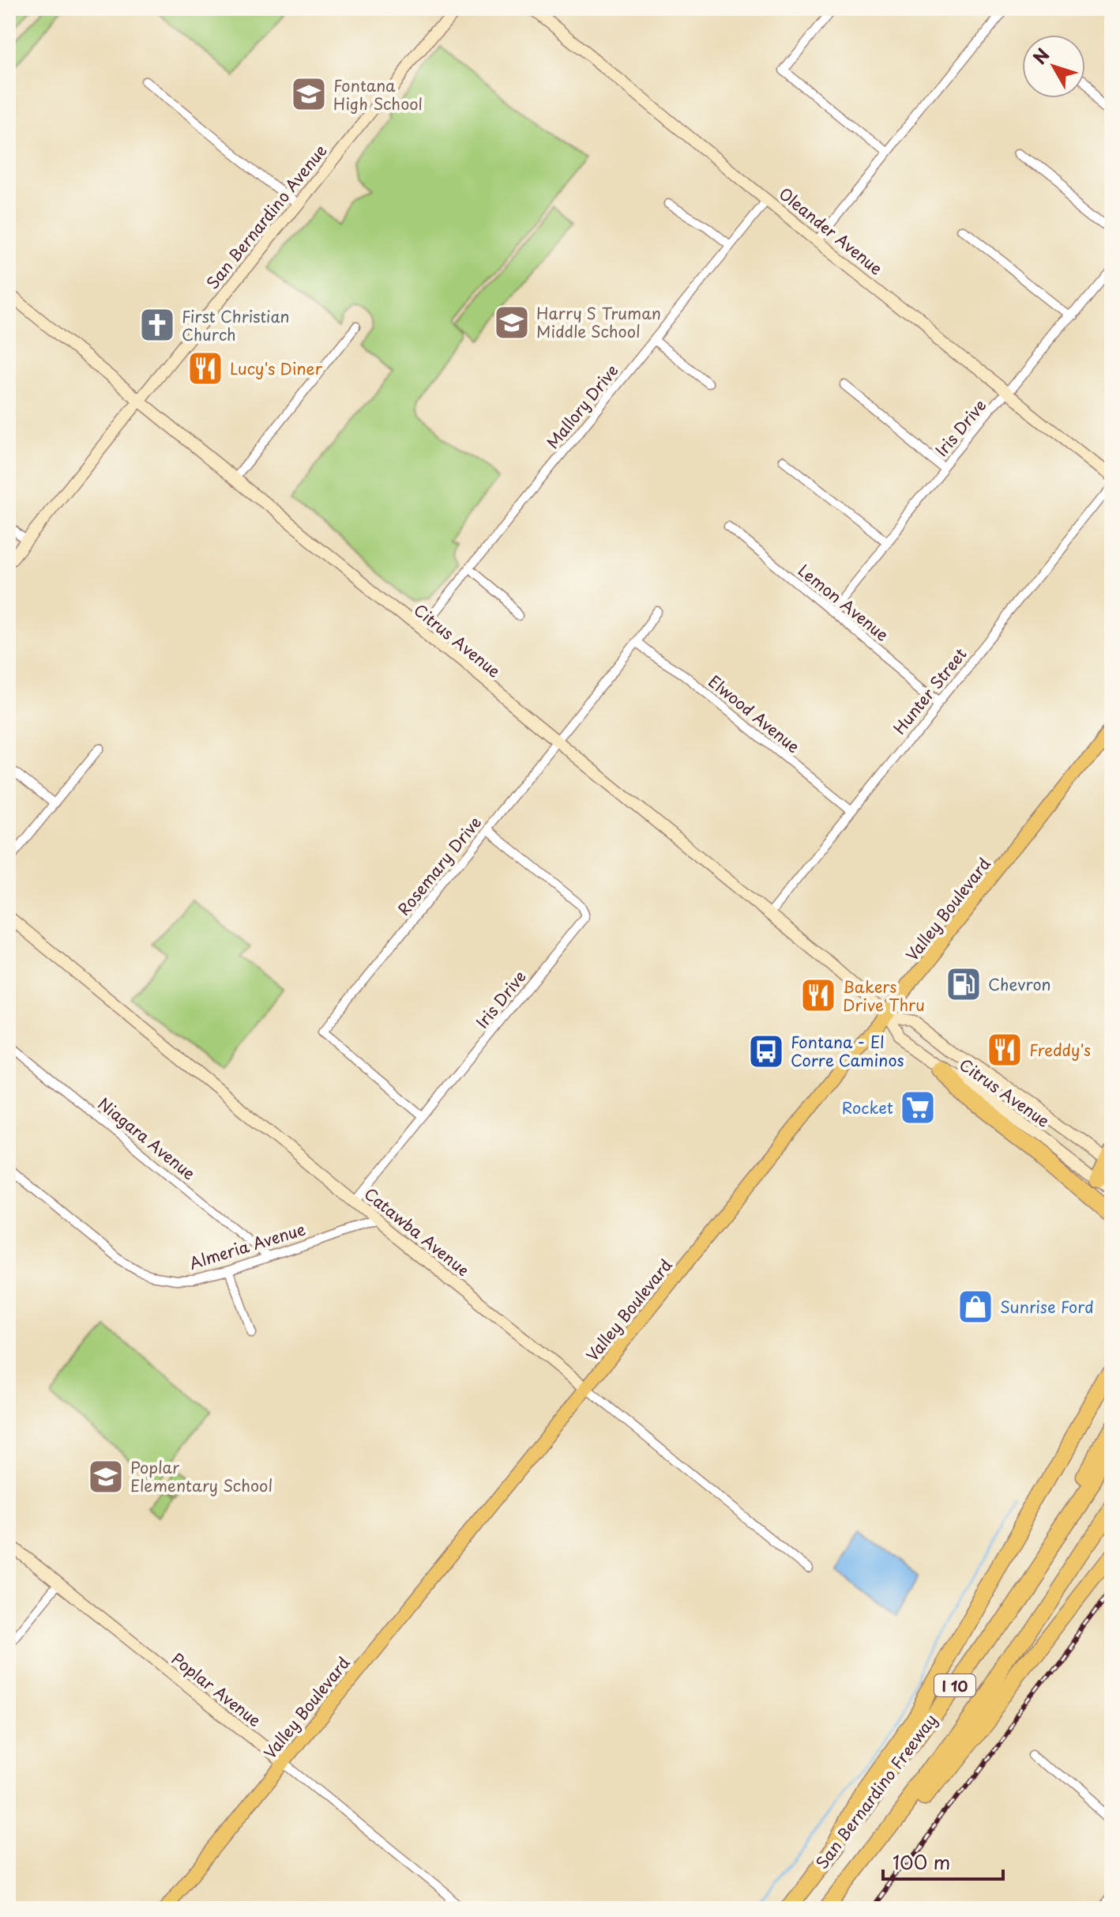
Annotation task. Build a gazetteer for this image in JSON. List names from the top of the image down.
{
  "streets": {
    "highway": ["I 10", "San Bernardino Freeway"],
    "main road": [
      "San Bernardino Avenue",
      "Oleander Avenue",
      "Citrus Avenue",
      "Valley Boulevard",
      "Catawba Avenue",
      "Poplar Avenue"
    ],
    "street": [
      "Mallory Drive",
      "Iris Drive",
      "Lemon Avenue",
      "Hunter Street",
      "Elwood Avenue",
      "Rosemary Drive",
      "Niagara Avenue",
      "Almeria Avenue"
    ]
  },
  "crossings": [
    ["San Bernardino Avenue", "Citrus Avenue"],
    ["Oleander Avenue", "Mallory Drive"],
    ["Oleander Avenue", "Iris Drive"],
    ["Mallory Drive", "Citrus Avenue"],
    ["Iris Drive", "Lemon Avenue"],
    ["Iris Drive", "Rosemary Drive"],
    ["Iris Drive", "Catawba Avenue"],
    ["Lemon Avenue", "Hunter Street"],
    ["Citrus Avenue", "Hunter Street"],
    ["Citrus Avenue", "Rosemary Drive"],
    ["Citrus Avenue", "Valley Boulevard"],
    ["Hunter Street", "Elwood Avenue"],
    ["Elwood Avenue", "Rosemary Drive"],
    ["Valley Boulevard", "Catawba Avenue"],
    ["Valley Boulevard", "Poplar Avenue"],
    ["Niagara Avenue", "Almeria Avenue"],
    ["Catawba Avenue", "Almeria Avenue"]
  ],
  "places": {
    "school or university": ["Fontana High School", "Harry S Truman Middle School", "Poplar Elementary School"],
    "church": ["First Christian Church"],
    "restaurant": ["Lucy's Diner", "Bakers Drive Thru", "Freddy's"],
    "fuel station": ["Chevron"],
    "bus stop": ["Fontana - El Corre Caminos"],
    "supermarket": ["Rocket"],
    "shop": ["Sunrise Ford"]
  },
  "scale_bar": "100 m",
  "north": "top left"
}
